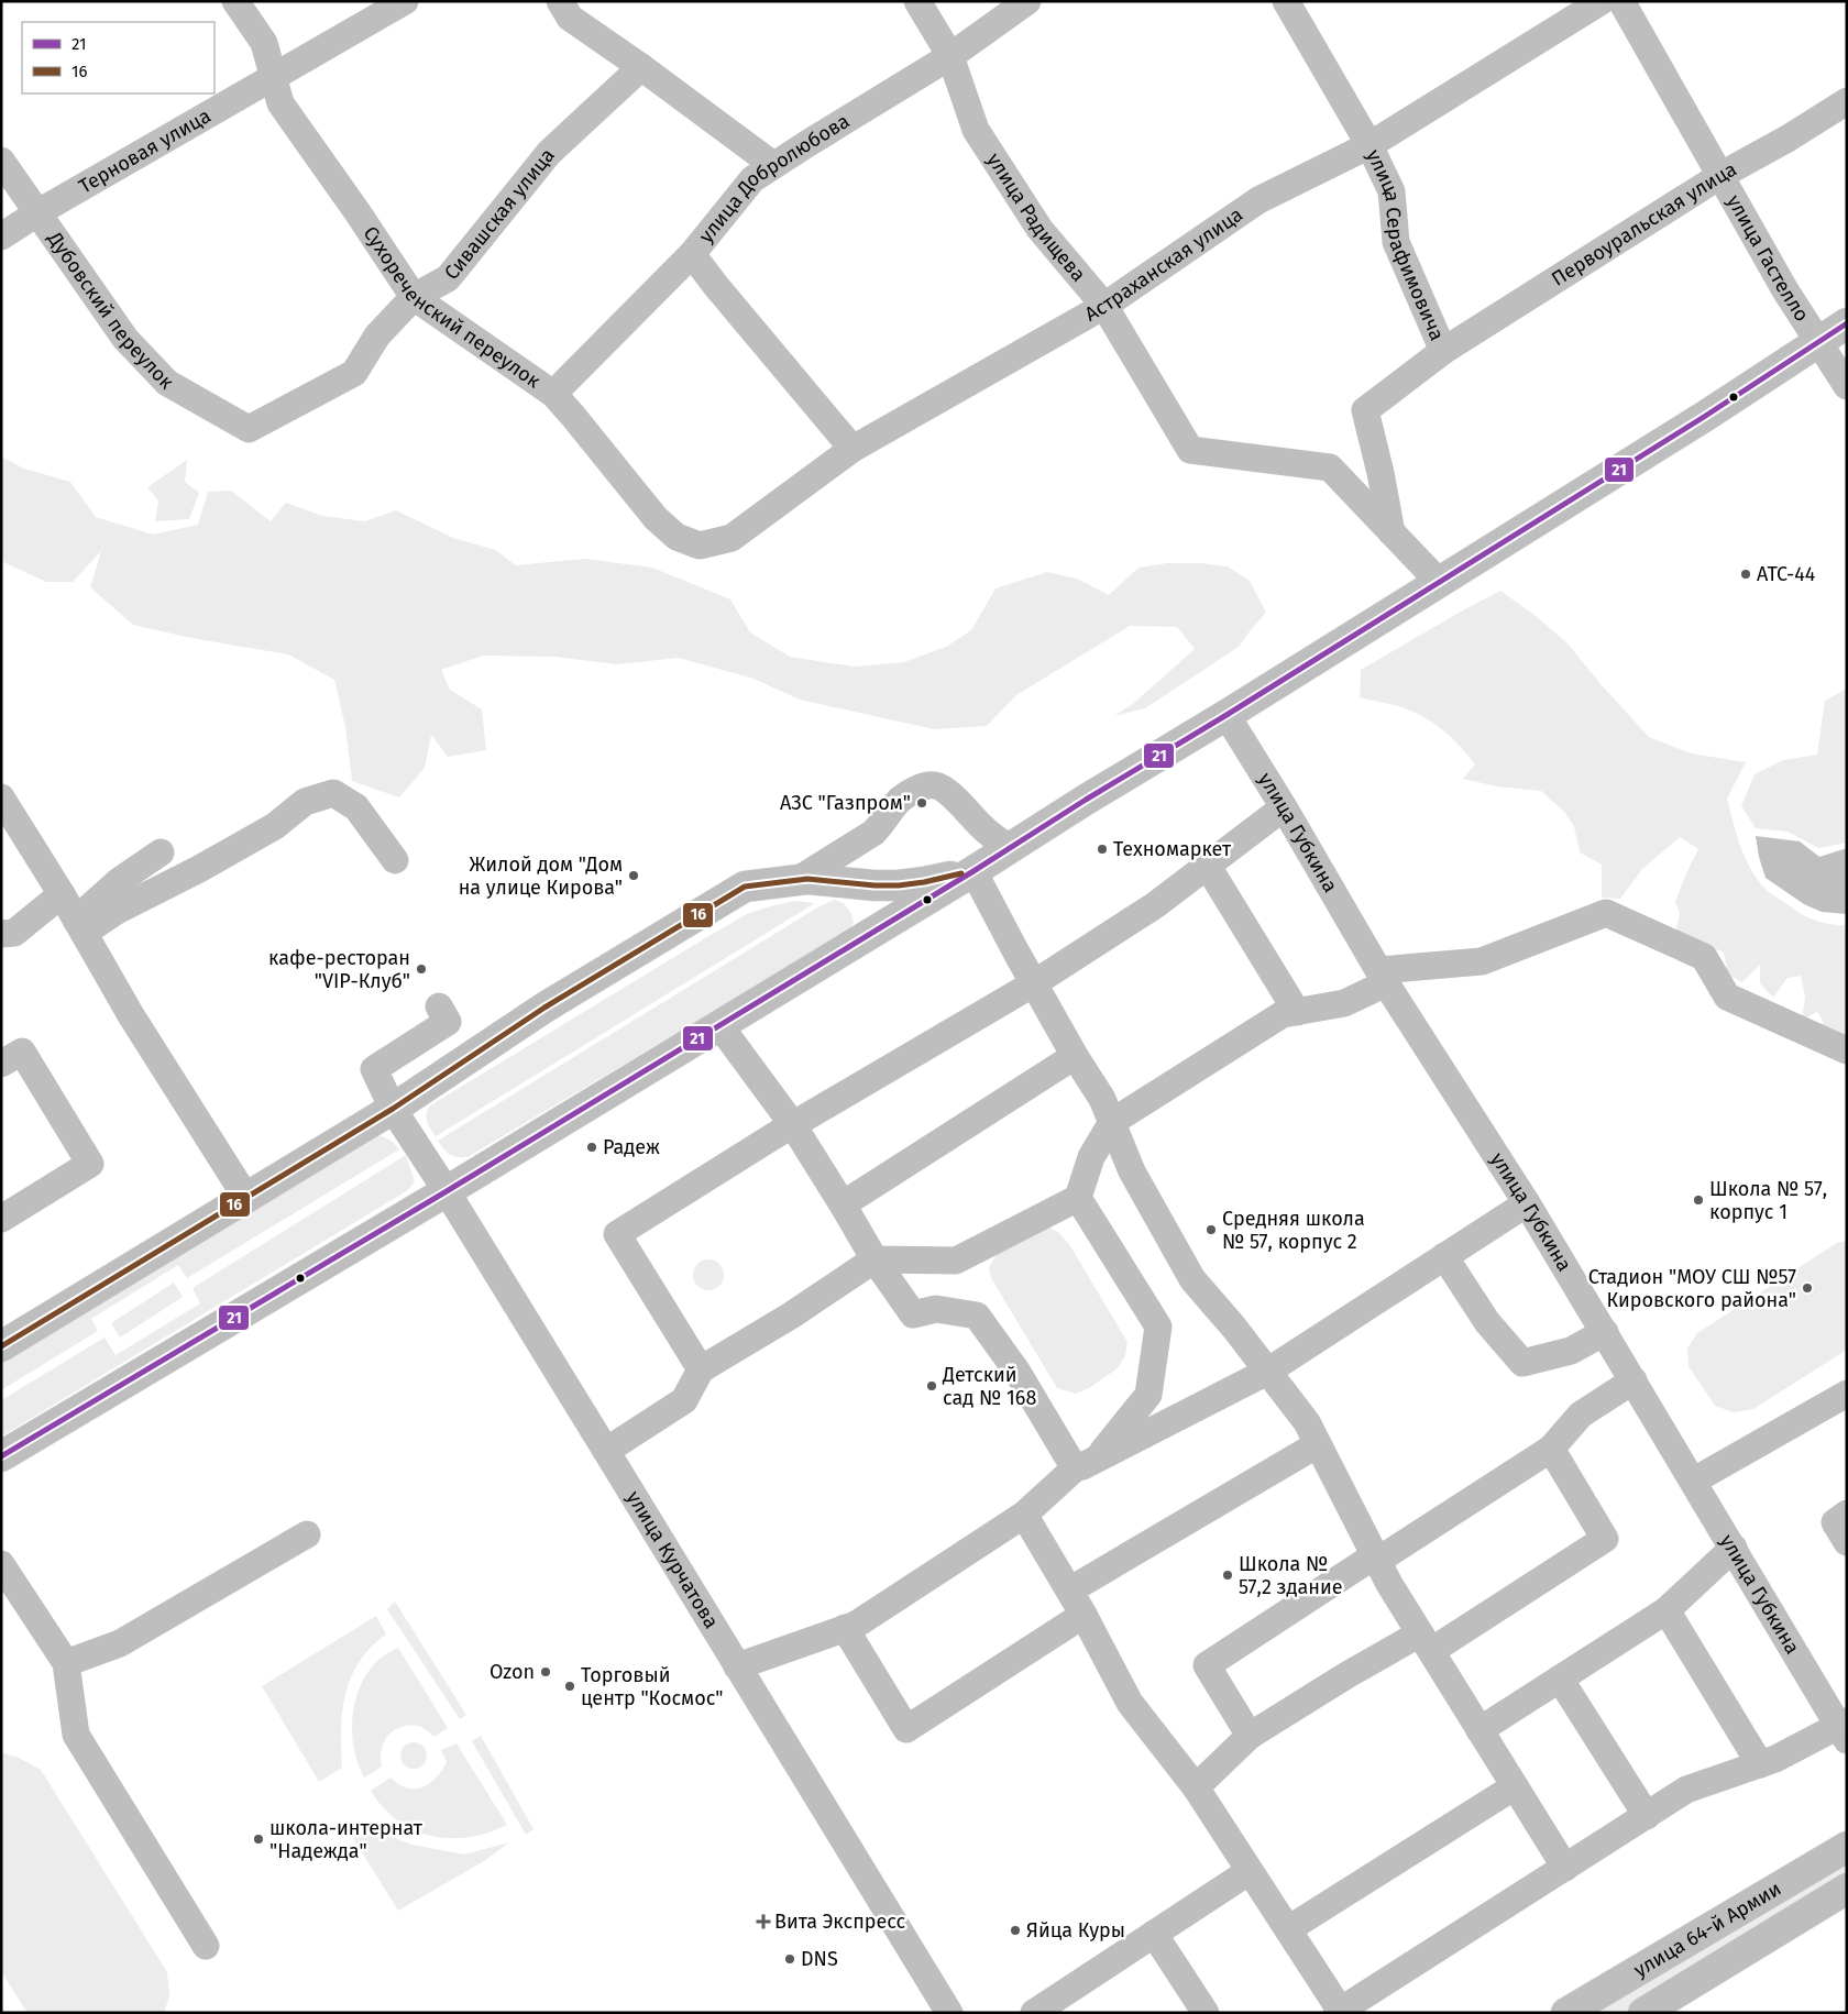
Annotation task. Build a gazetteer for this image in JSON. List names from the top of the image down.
{
  "streets": {
    "main road": ["улица 64-й Армии"],
    "street": [
      "Терновая улица",
      "улица Добролюбова",
      "Сивашская улица",
      "улица Радищева",
      "Первоуральская улица",
      "улица Серафимовича",
      "улица Гастелло",
      "Астраханская улица",
      "Сухореченский переулок",
      "Дубовский переулок",
      "улица Губкина",
      "улица Курчатова"
    ]
  },
  "crossings": [
    ["Терновая улица", "Сухореченский переулок"],
    ["Терновая улица", "Дубовский переулок"],
    ["улица Добролюбова", "улица Радищева"],
    ["улица Добролюбова", "Сухореченский переулок"],
    ["Сивашская улица", "Сухореченский переулок"],
    ["Сивашская улица", "Дубовский переулок"],
    ["улица Радищева", "улица Серафимовича"],
    ["улица Радищева", "Астраханская улица"],
    ["Первоуральская улица", "улица Серафимовича"],
    ["Первоуральская улица", "улица Гастелло"],
    ["улица Серафимовича", "Астраханская улица"],
    ["Астраханская улица", "Сухореченский переулок"]
  ],
  "places": {
    "other": [
      "АТС-44",
      "АЗС \"Газпром\"",
      "Техномаркет",
      "Жилой дом \"Дом на улице Кирова\"",
      "кафе-ресторан \"VIP-Клуб\"",
      "Радеж",
      "Школа № 57, корпус 1",
      "Средняя школа № 57, корпус 2",
      "Стадион \"МОУ СШ №57 Кировского района\"",
      "Детский сад № 168",
      "Школа № 57,2 здание",
      "Ozon",
      "Торговый центр \"Космос\"",
      "школа-интернат \"Надежда\"",
      "Яйца Куры",
      "DNS"
    ],
    "health": ["Вита Экспресс"]
  },
  "lines": ["transit line 21", "transit line 16"],
  "legend": ["21", "16"]
}
